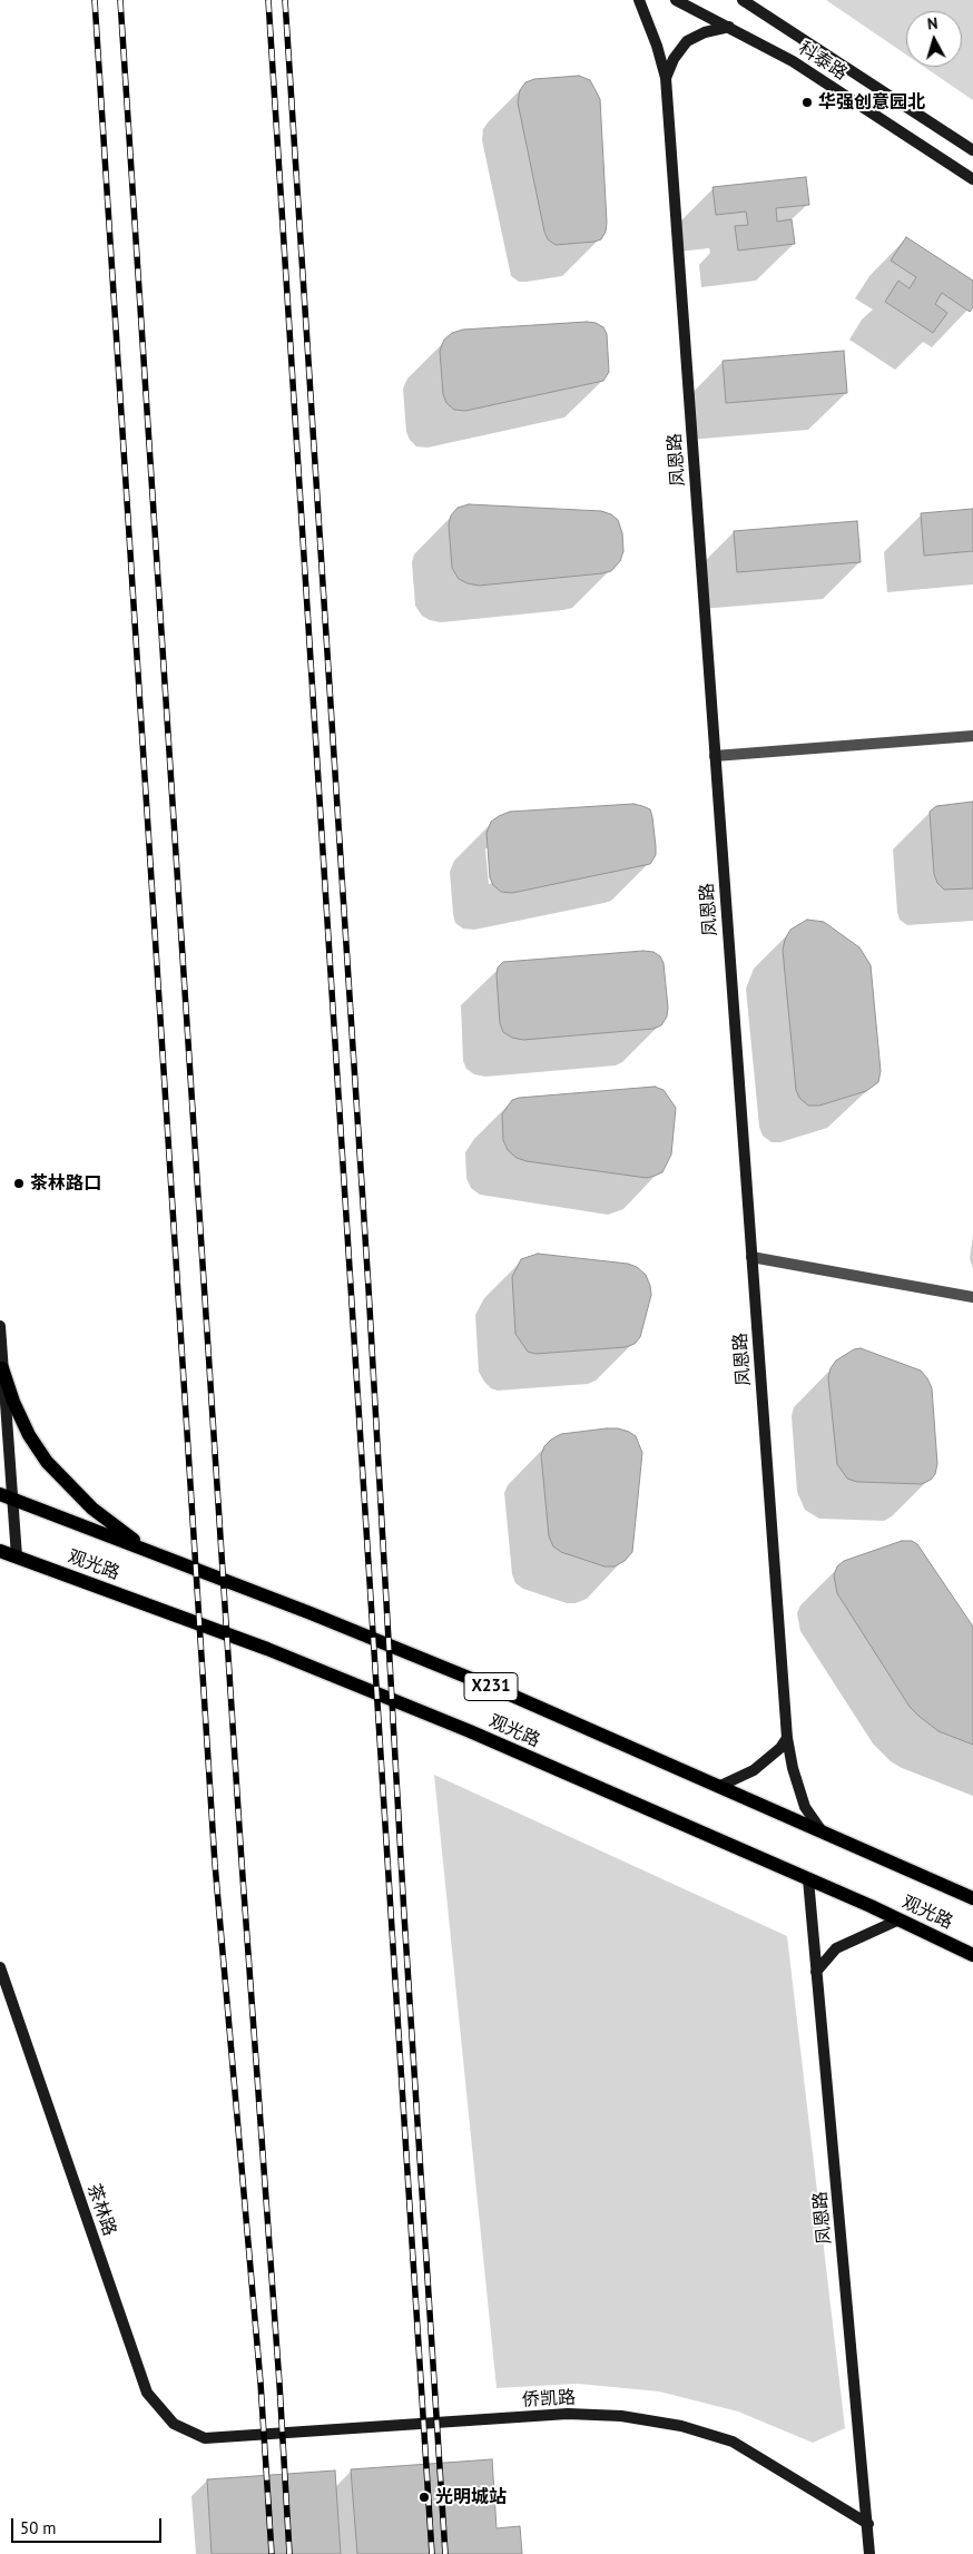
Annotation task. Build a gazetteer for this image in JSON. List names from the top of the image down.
{
  "streets": {
    "main road": ["观光路", "X231"],
    "street": [
      "科泰路",
      "凤恩路",
      "茶林路",
      "侨凯路"
    ]
  },
  "crossings": [
    ["科泰路", "凤恩路"],
    ["凤恩路", "观光路"],
    ["凤恩路", "侨凯路"],
    ["茶林路", "侨凯路"]
  ],
  "places": ["华强创意园北", "茶林路口", "光明城站"],
  "scale_bar": "50 m",
  "north": "top"
}
